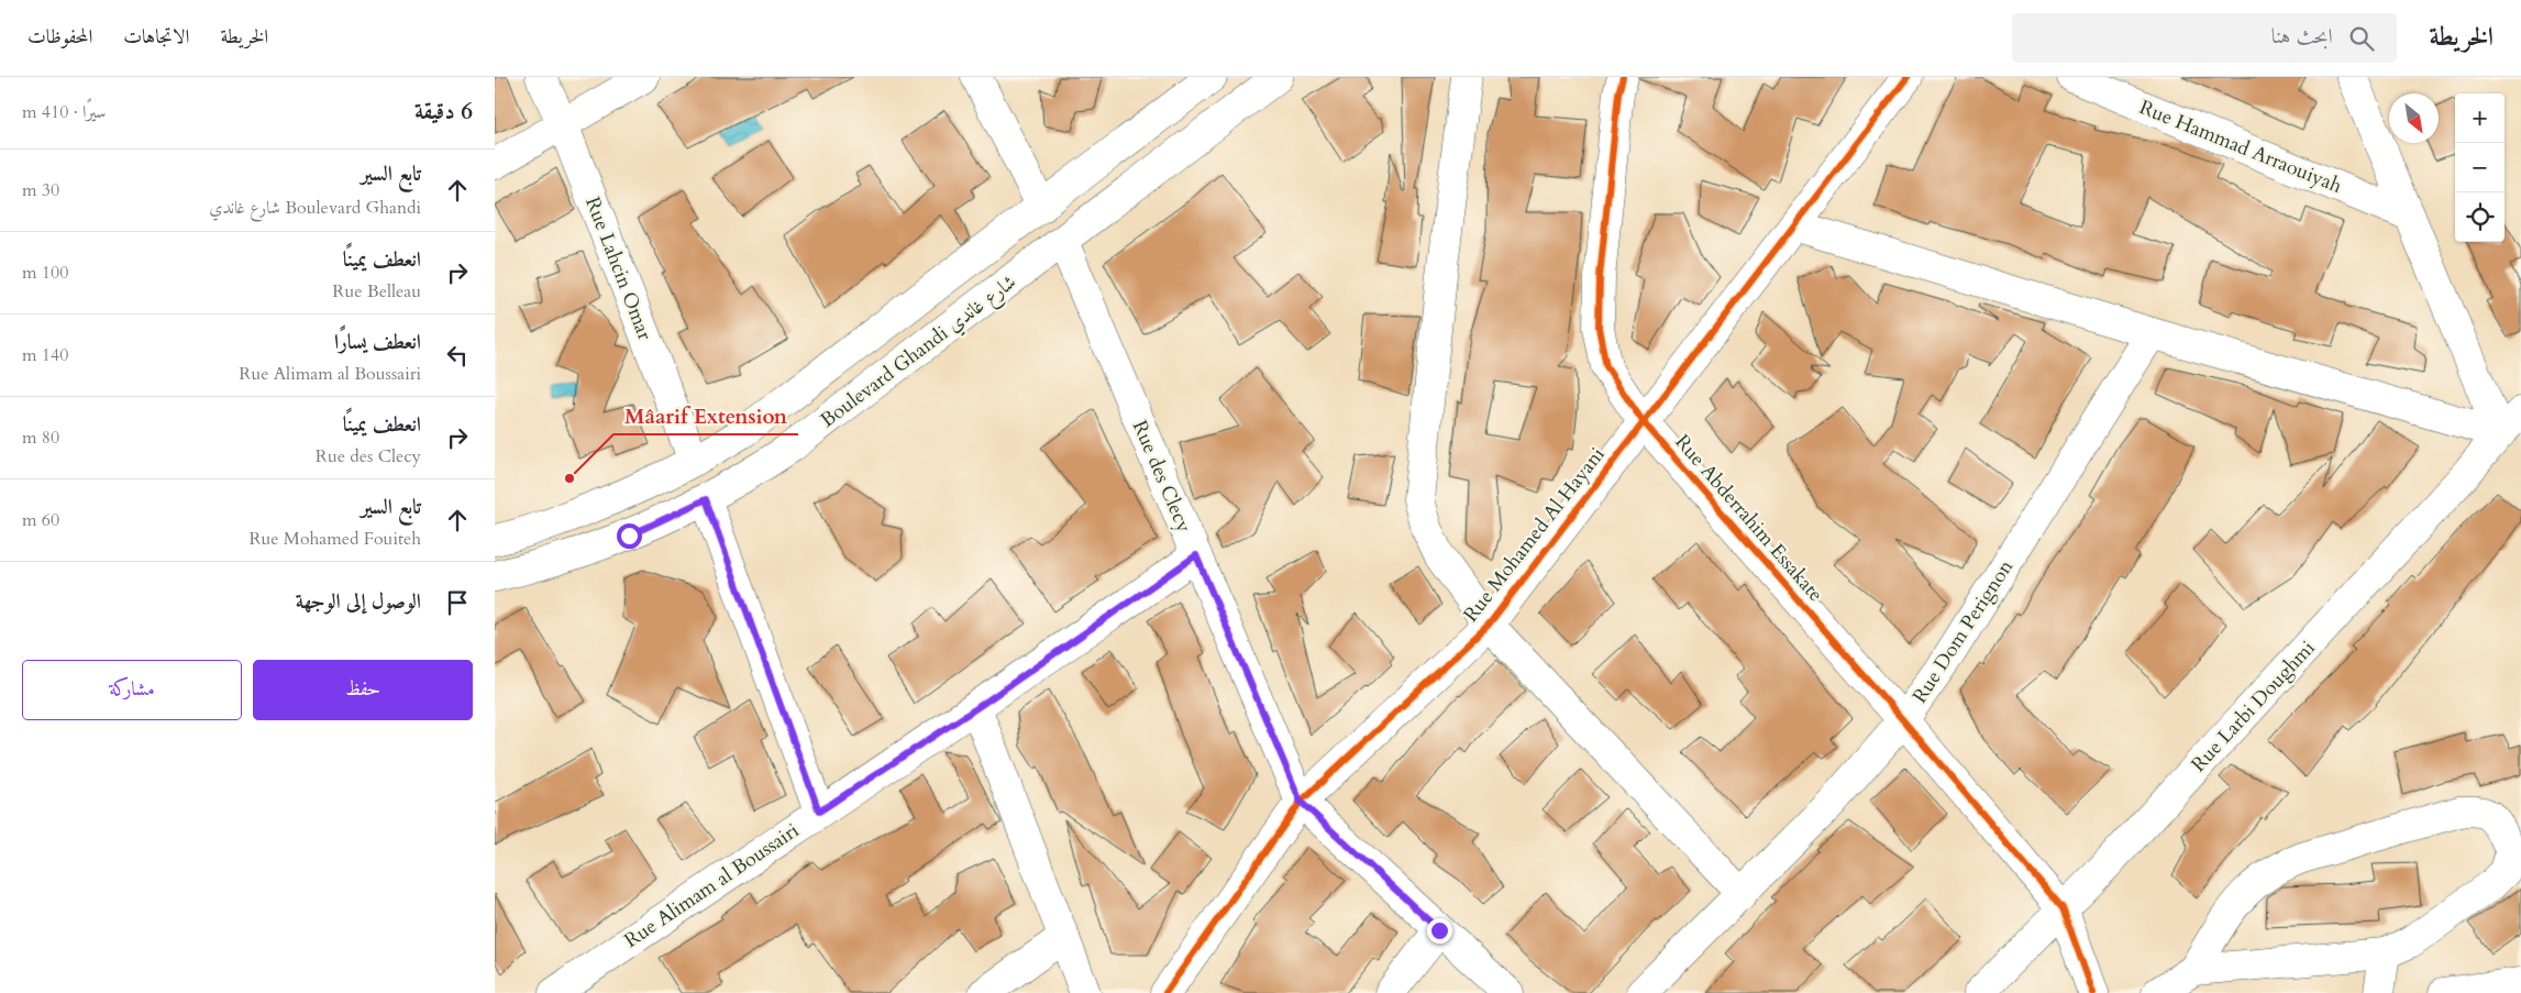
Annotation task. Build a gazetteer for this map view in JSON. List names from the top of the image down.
{
  "streets": {
    "street": [
      "Rue Hammad Arraouiyah",
      "Rue Lahcin Omar",
      "Boulevard Ghandi شارع غاندي",
      "Rue des Clecy",
      "Rue Abderrahim Essakate",
      "Rue Mohamed Al Hayani",
      "Rue Dom Perignon",
      "Rue Larbi Doughmi",
      "Rue Alimam al Boussairi"
    ]
  },
  "crossings": [
    ["Rue Lahcin Omar", "Boulevard Ghandi شارع غاندي"],
    ["Boulevard Ghandi شارع غاندي", "Rue des Clecy"],
    ["Rue des Clecy", "Rue Mohamed Al Hayani"],
    ["Rue des Clecy", "Rue Alimam al Boussairi"],
    ["Rue Abderrahim Essakate", "Rue Mohamed Al Hayani"],
    ["Rue Abderrahim Essakate", "Rue Dom Perignon"],
    ["Rue Abderrahim Essakate", "Rue Larbi Doughmi"]
  ],
  "places": ["Mâarif Extension"],
  "north": "bottom right",
  "page": {
    "header": "الخريطة",
    "search": "ابحث هنا",
    "nav": ["الخريطة", "الاتجاهات", "المحفوظات"],
    "heading": ["6 دقيقة", "سيرًا · 410 m"],
    "map_buttons": ["+", "−"],
    "list": [
      ["تابع السير", "Boulevard Ghandi شارع غاندي", "30 m"],
      ["انعطف يمينًا", "Rue Belleau", "100 m"],
      ["انعطف يسارًا", "Rue Alimam al Boussairi", "140 m"],
      ["انعطف يمينًا", "Rue des Clecy", "80 m"],
      ["تابع السير", "Rue Mohamed Fouiteh", "60 m"],
      "الوصول إلى الوجهة"
    ],
    "buttons": ["حفظ", "مشاركة"]
  }
}
